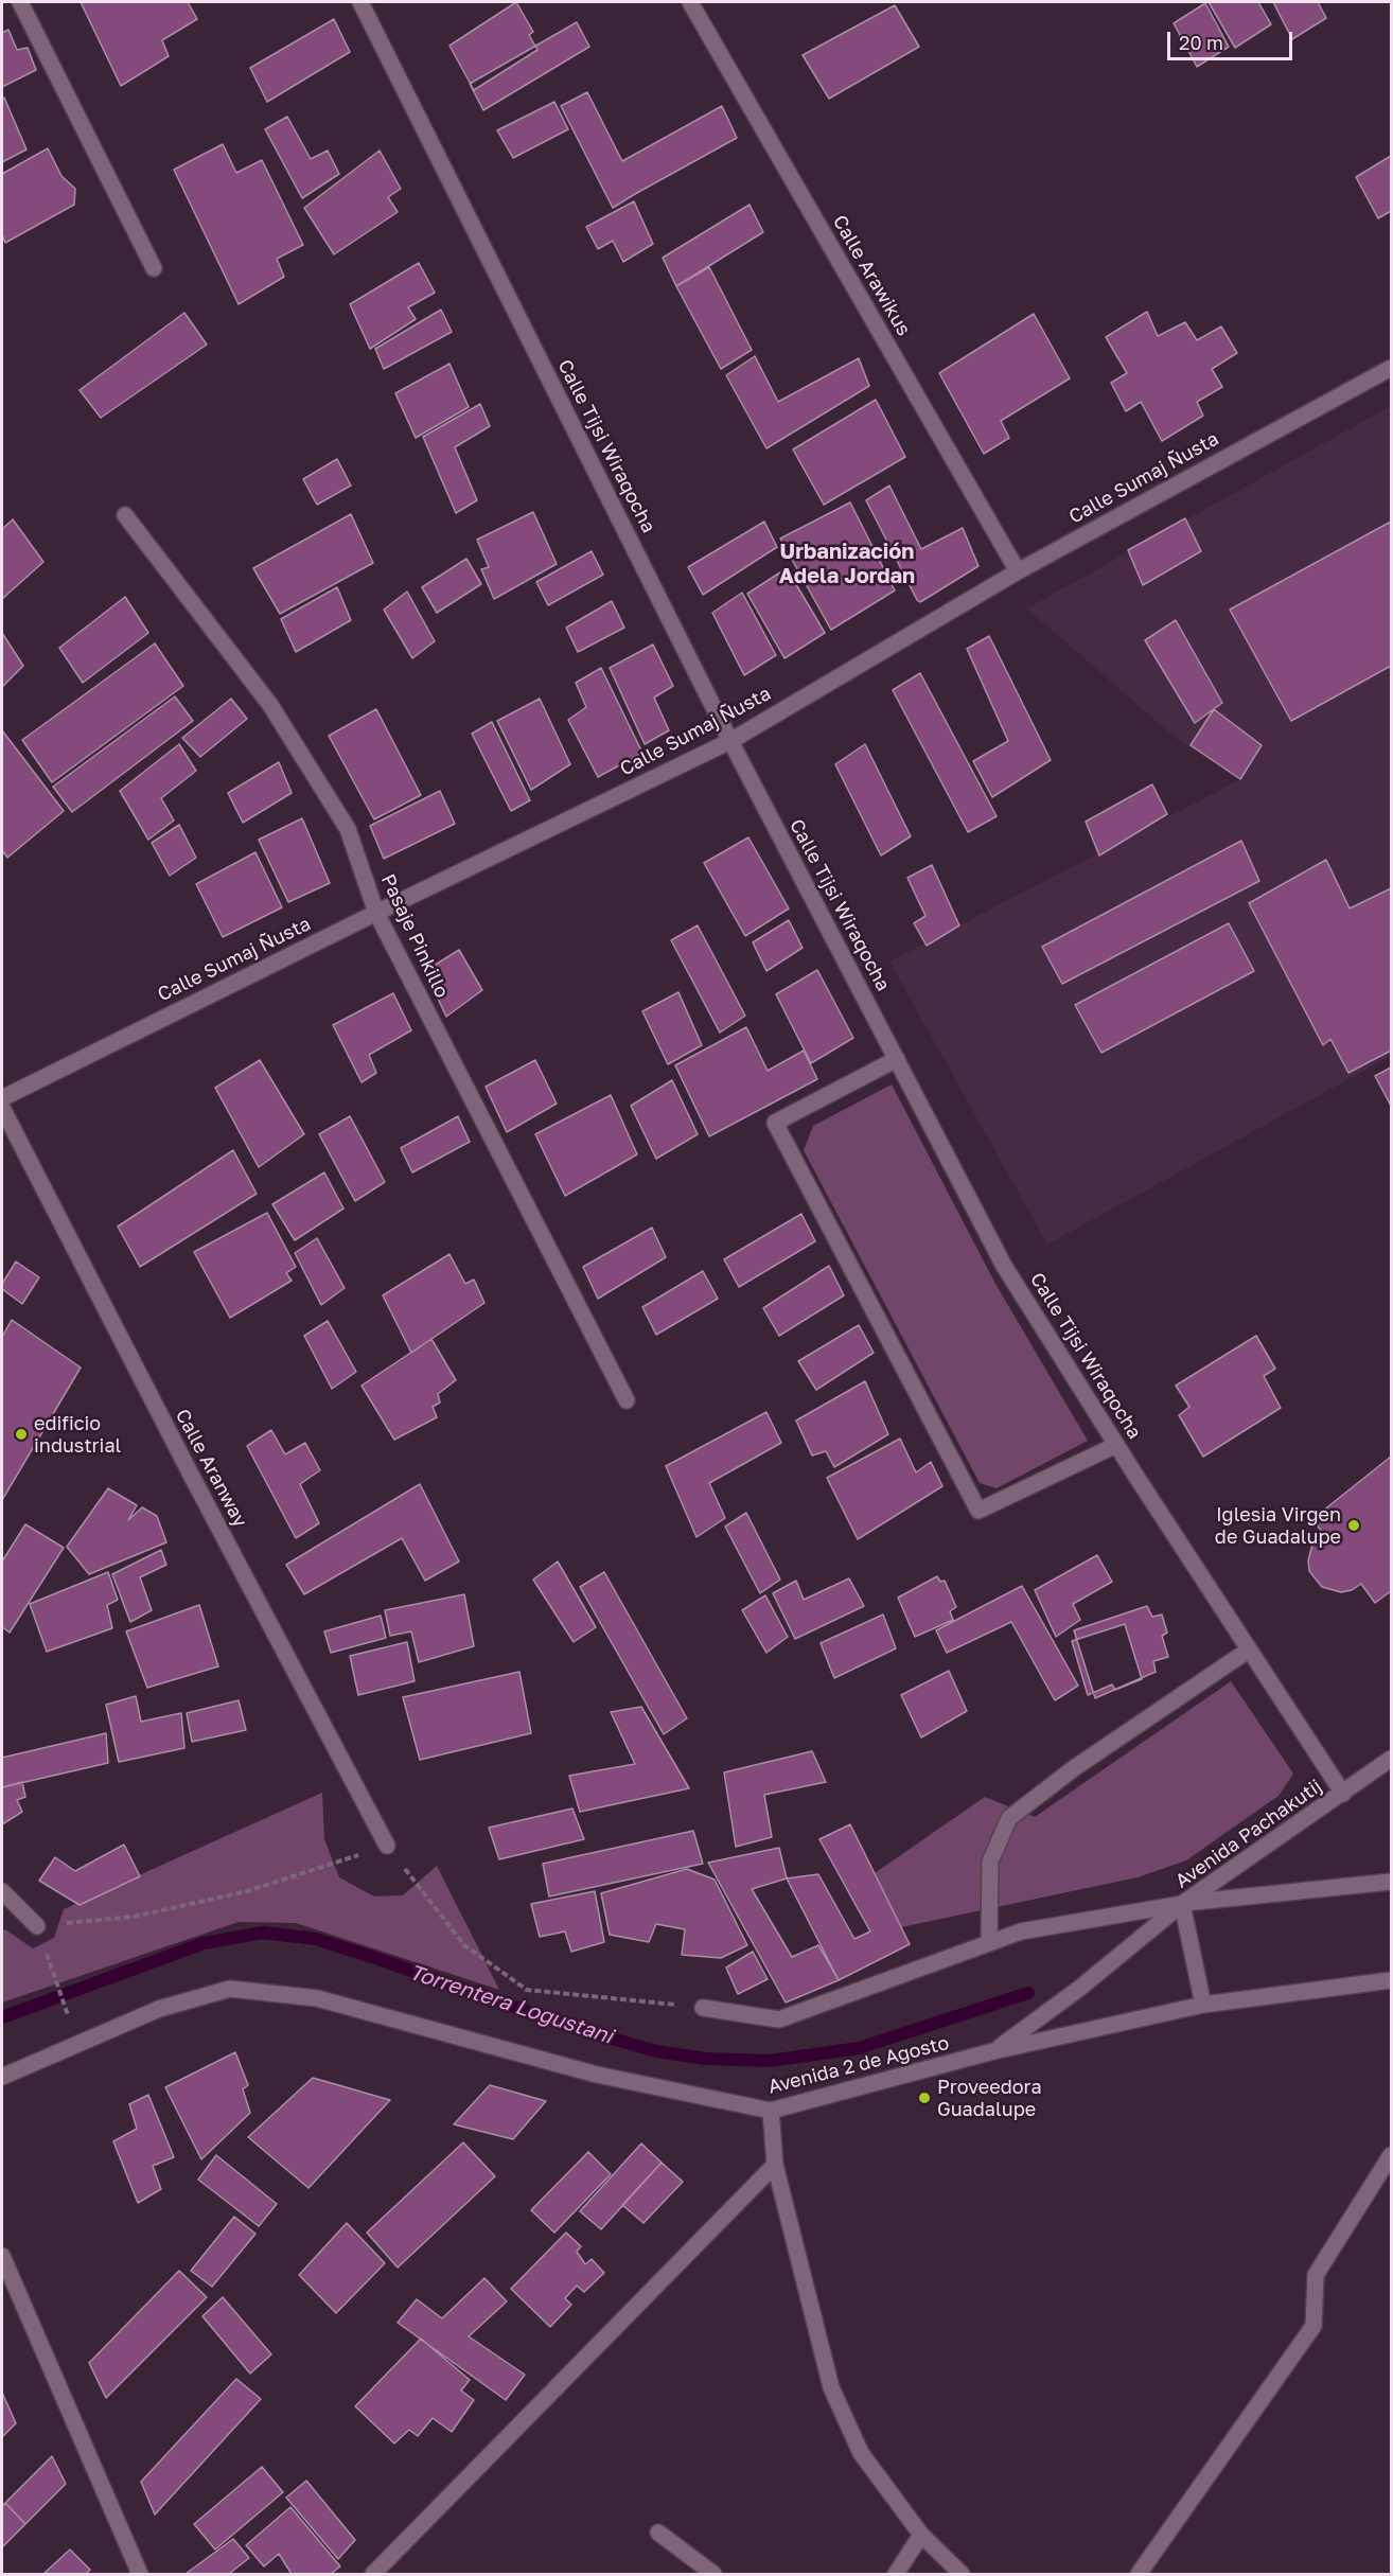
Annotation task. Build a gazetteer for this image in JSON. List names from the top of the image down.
{
  "streets": {
    "street": [
      "Calle Arawikus",
      "Calle Tijsi Wiraqocha",
      "Calle Sumaj Ñusta",
      "Pasaje Pinkillo",
      "Calle Aranway",
      "Avenida Pachakutij",
      "Avenida 2 de Agosto"
    ]
  },
  "crossings": [
    ["Calle Arawikus", "Calle Sumaj Ñusta"],
    ["Calle Tijsi Wiraqocha", "Calle Sumaj Ñusta"],
    ["Calle Tijsi Wiraqocha", "Avenida Pachakutij"],
    ["Calle Sumaj Ñusta", "Pasaje Pinkillo"],
    ["Avenida Pachakutij", "Avenida 2 de Agosto"]
  ],
  "districts": ["Urbanización Adela Jordan"],
  "water": ["Torrentera Logustani"],
  "places": ["edificio industrial", "Iglesia Virgen de Guadalupe", "Proveedora Guadalupe"],
  "scale_bar": "20 m"
}
